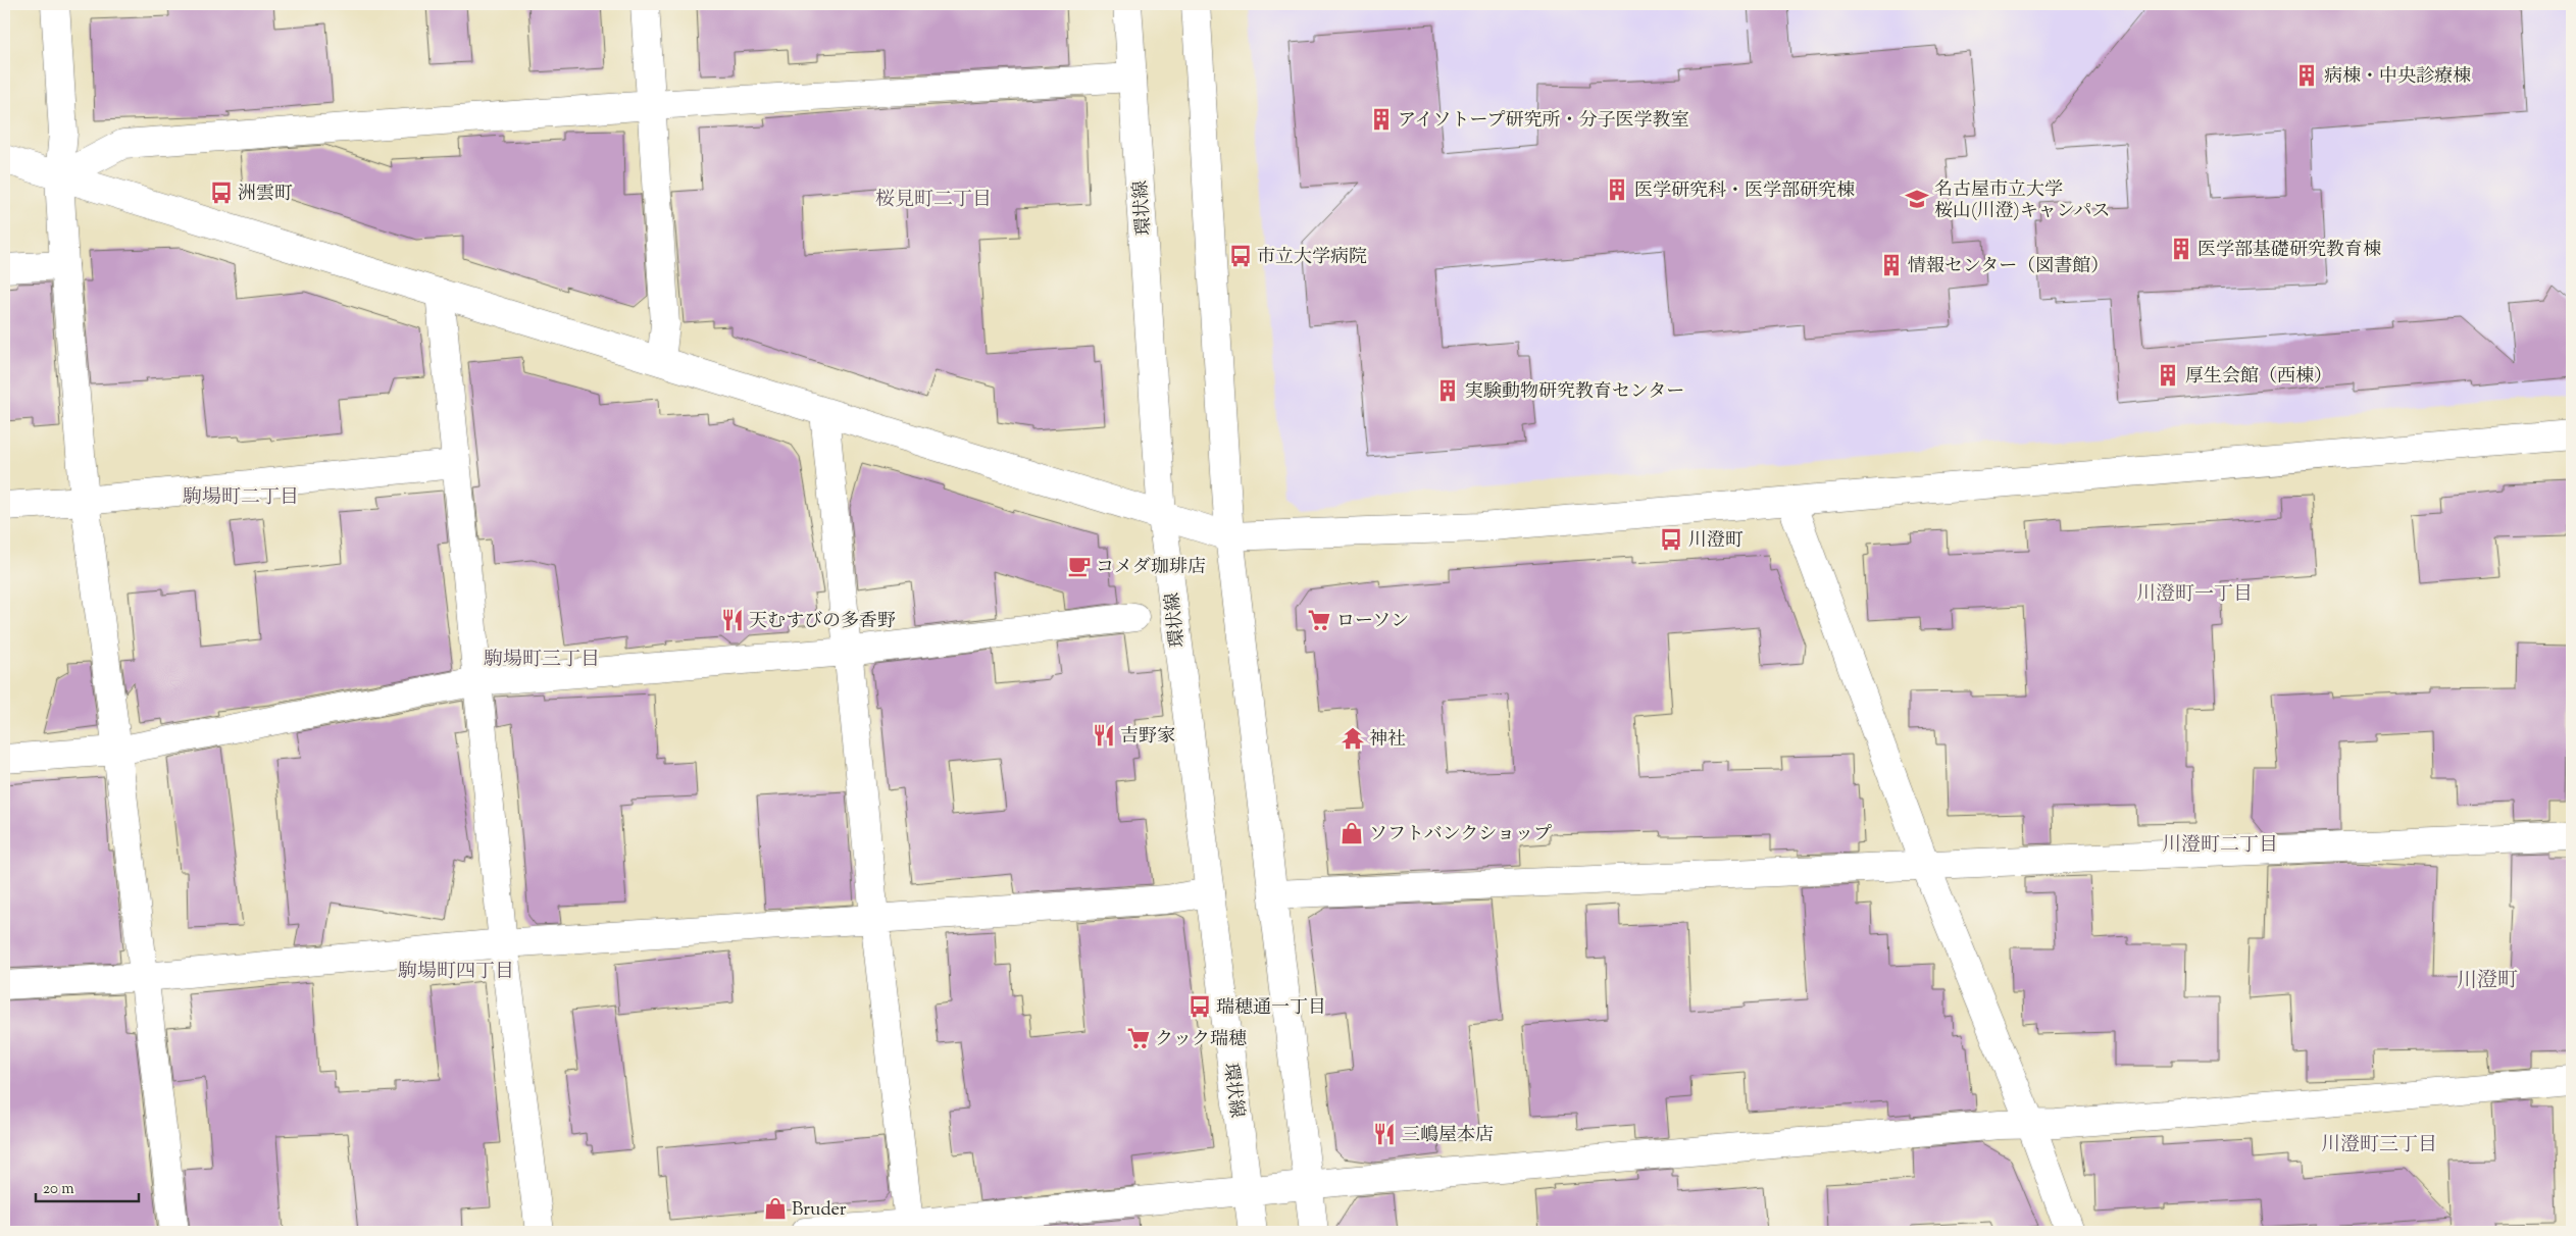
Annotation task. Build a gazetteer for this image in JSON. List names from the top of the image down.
{
  "streets": {
    "street": ["環状線"]
  },
  "districts": [
    "桜見町二丁目",
    "駒場町二丁目",
    "川澄町一丁目",
    "駒場町三丁目",
    "川澄町二丁目",
    "駒場町四丁目",
    "川澄町",
    "川澄町三丁目"
  ],
  "places": {
    "building": [
      "病棟・中央診療棟",
      "アイソトープ研究所・分子医学教室",
      "医学研究科・医学部研究棟",
      "医学部基礎研究教育棟",
      "情報センター（図書館）",
      "厚生会館（西棟）",
      "実験動物研究教育センター"
    ],
    "bus stop": [
      "洲雲町",
      "市立大学病院",
      "川澄町",
      "瑞穂通一丁目"
    ],
    "school or university": ["名古屋市立大学 桜山(川澄)キャンパス"],
    "cafe": ["コメダ珈琲店"],
    "restaurant": ["天むすびの多香野", "吉野家", "三嶋屋本店"],
    "supermarket": ["ローソン", "クック瑞穂"],
    "temple": ["神社"],
    "shop": ["ソフトバンクショップ", "Bruder"]
  },
  "scale_bar": "20 m"
}
